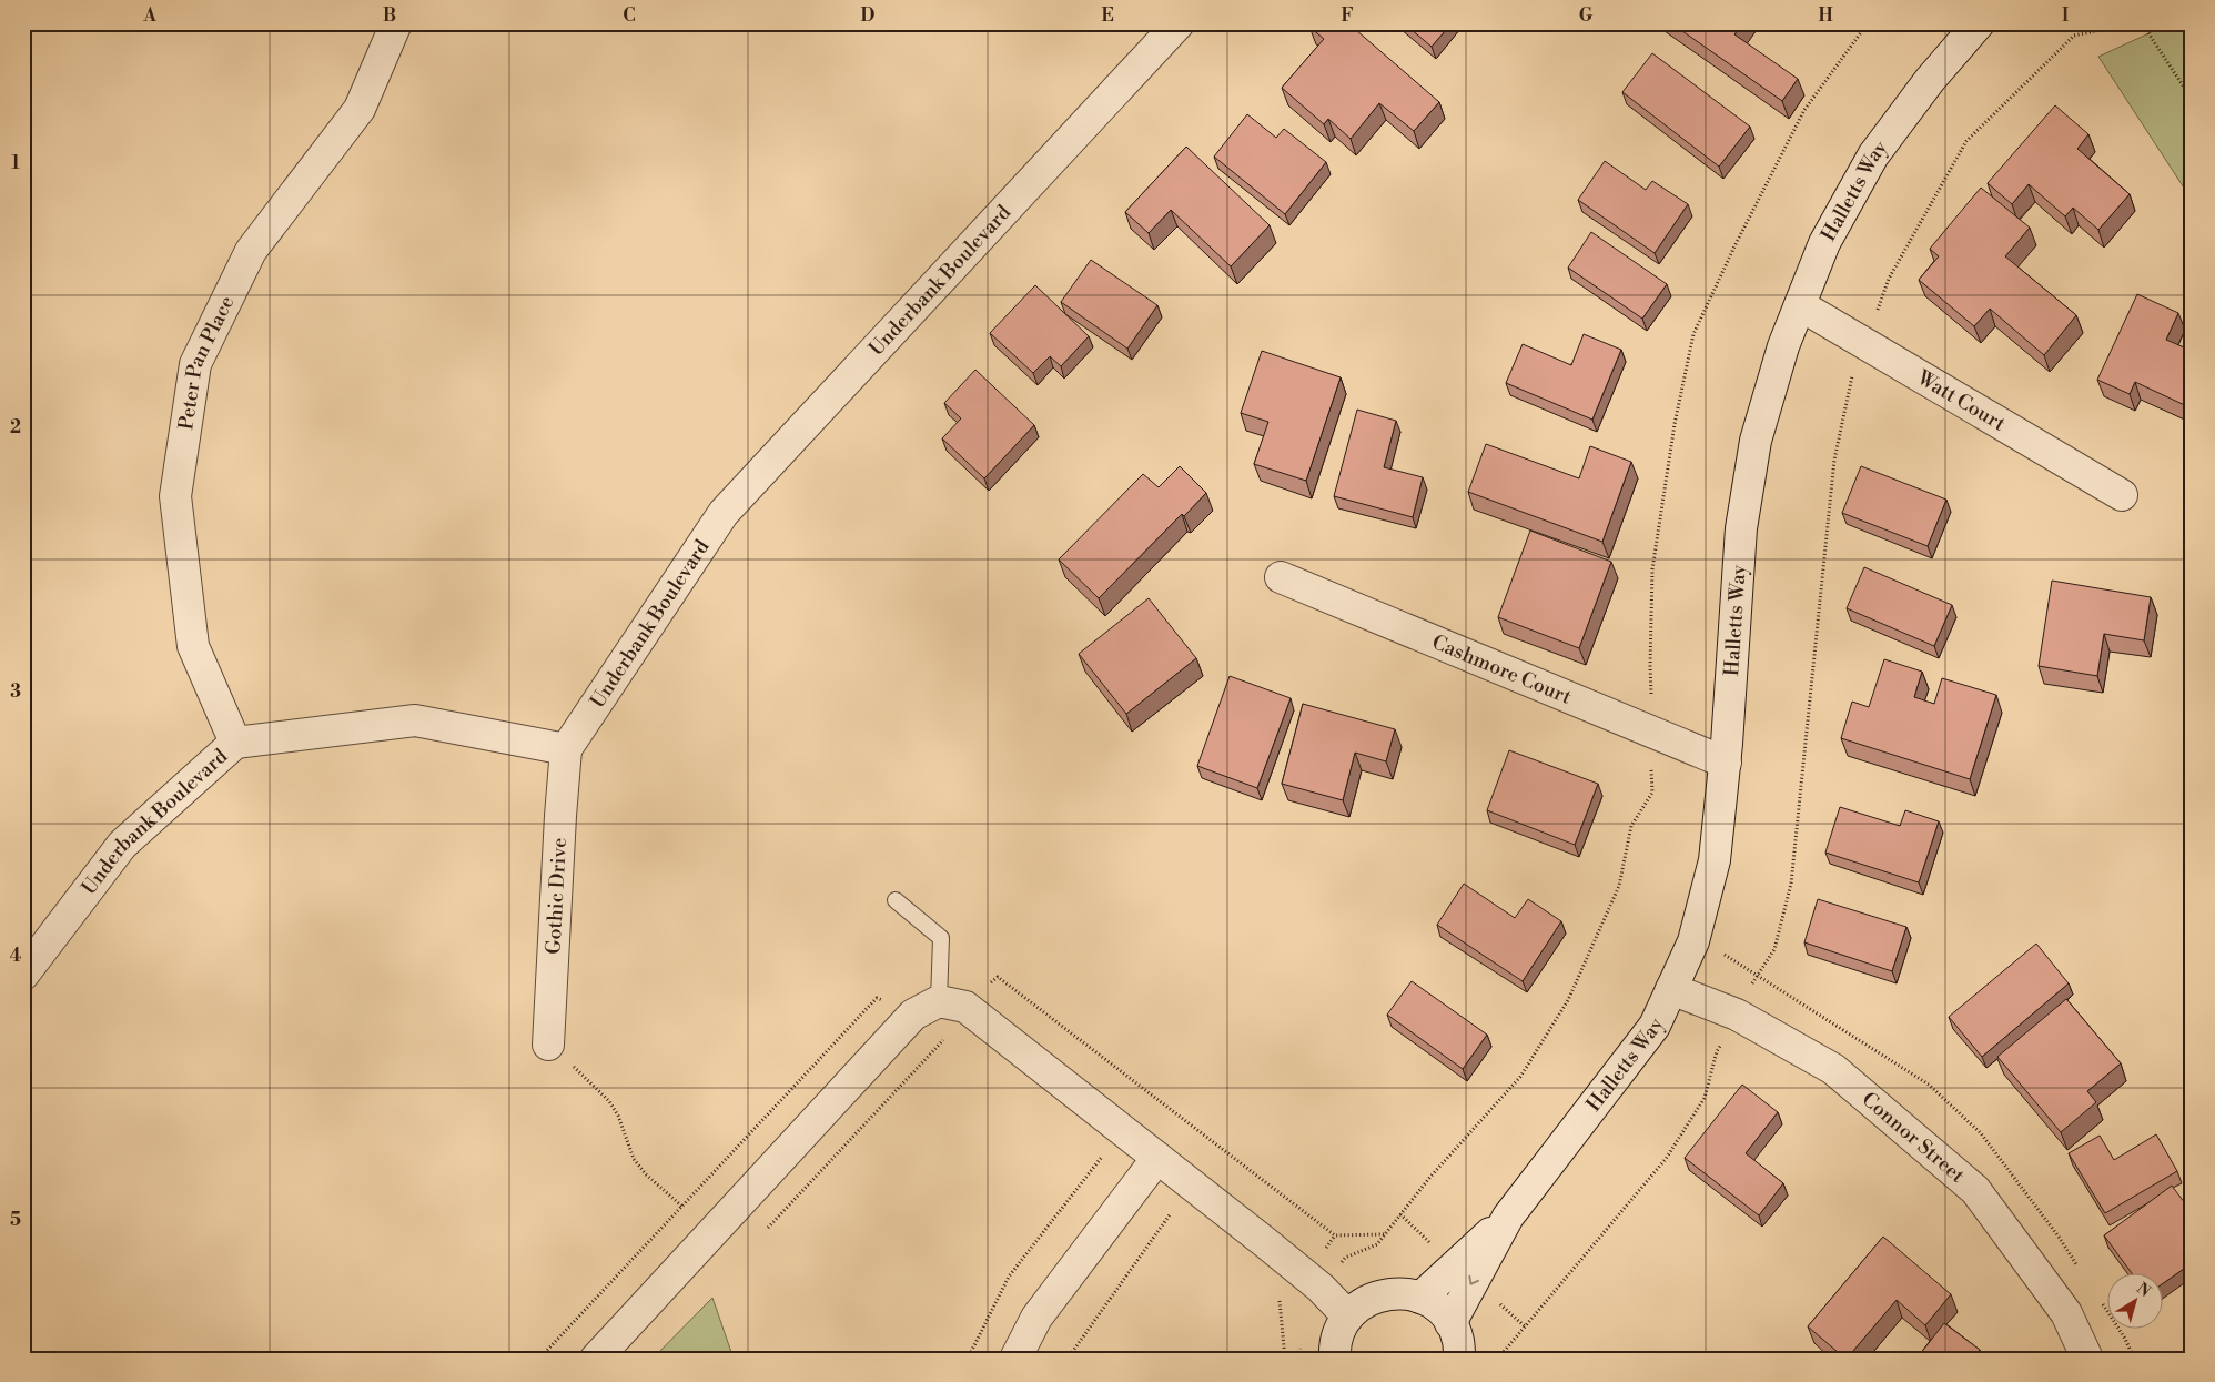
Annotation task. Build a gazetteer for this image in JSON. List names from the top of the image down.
{
  "streets": {
    "street": [
      "Halletts Way",
      "Underbank Boulevard",
      "Peter Pan Place",
      "Watt Court",
      "Cashmore Court",
      "Gothic Drive",
      "Connor Street"
    ]
  },
  "crossings": [
    ["Halletts Way", "Watt Court"],
    ["Halletts Way", "Cashmore Court"],
    ["Halletts Way", "Connor Street"],
    ["Underbank Boulevard", "Peter Pan Place"],
    ["Underbank Boulevard", "Gothic Drive"]
  ],
  "north": "top right",
  "grid": {
    "columns": [
      "A",
      "B",
      "C",
      "D",
      "E",
      "F",
      "G",
      "H",
      "I"
    ],
    "rows": [
      "1",
      "2",
      "3",
      "4",
      "5"
    ]
  }
}
